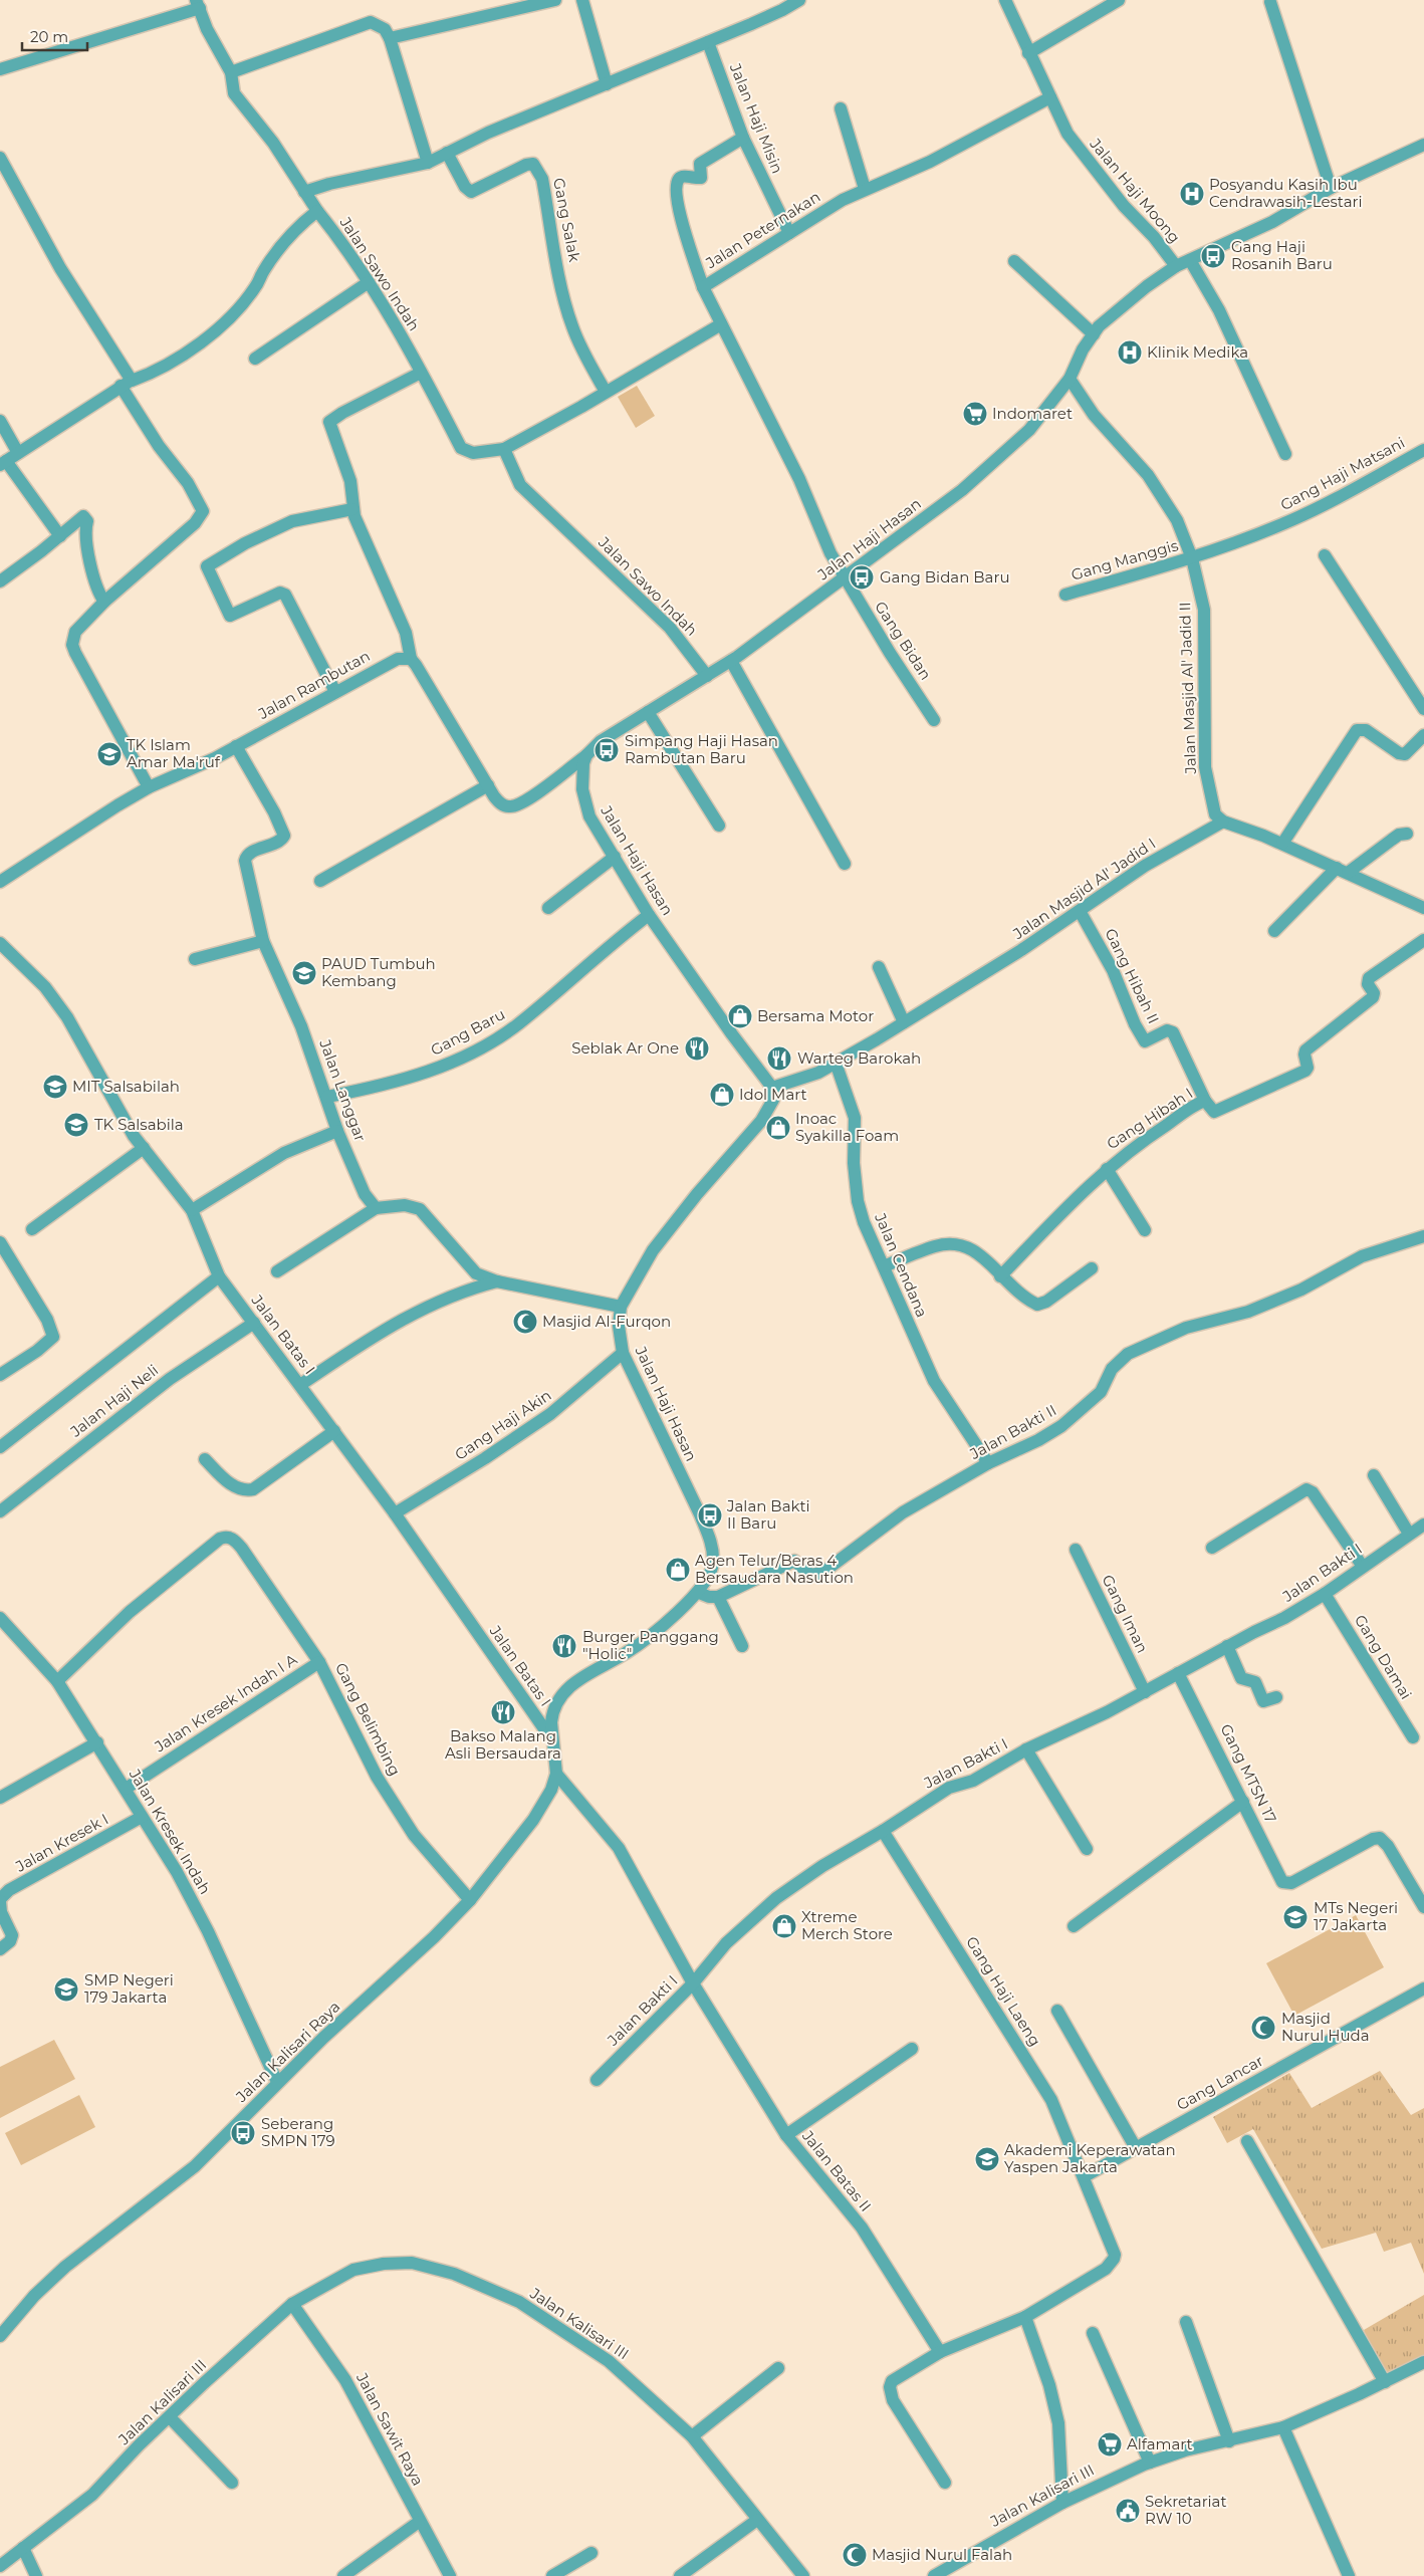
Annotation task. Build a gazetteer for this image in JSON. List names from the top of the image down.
{
  "streets": {
    "street": [
      "Jalan Haji Misin",
      "Jalan Haji Moong",
      "Gang Salak",
      "Jalan Peternakan",
      "Jalan Sawo Indah",
      "Gang Haji Matsani",
      "Jalan Haji Hasan",
      "Gang Manggis",
      "Gang Bidan",
      "Jalan Rambutan",
      "Jalan Masjid Al' Jadid II",
      "Jalan Masjid Al' Jadid I",
      "Gang Hibah II",
      "Gang Baru",
      "Jalan Langgar",
      "Gang Hibah I",
      "Jalan Cendana",
      "Jalan Batas I",
      "Jalan Haji Neli",
      "Gang Haji Akin",
      "Jalan Bakti II",
      "Jalan Bakti I",
      "Gang Iman",
      "Gang Damai",
      "Jalan Kresek Indah I A",
      "Gang Belimbing",
      "Gang MTSN 17",
      "Jalan Kresek Indah",
      "Jalan Kresek I",
      "Gang Haji Laeng",
      "Jalan Kalisari Raya",
      "Gang Lancar",
      "Jalan Batas II",
      "Jalan Kalisari III",
      "Jalan Sawit Raya"
    ]
  },
  "crossings": [
    ["Jalan Haji Misin", "Jalan Peternakan"],
    ["Jalan Haji Moong", "Jalan Peternakan"],
    ["Jalan Haji Moong", "Jalan Haji Hasan"],
    ["Jalan Peternakan", "Jalan Haji Hasan"],
    ["Jalan Peternakan", "Gang Bidan"],
    ["Jalan Sawo Indah", "Jalan Haji Hasan"],
    ["Gang Haji Matsani", "Gang Manggis"],
    ["Gang Haji Matsani", "Jalan Masjid Al' Jadid II"],
    ["Jalan Haji Hasan", "Gang Bidan"],
    ["Jalan Haji Hasan", "Jalan Masjid Al' Jadid II"],
    ["Jalan Haji Hasan", "Jalan Masjid Al' Jadid I"],
    ["Jalan Haji Hasan", "Gang Baru"],
    ["Jalan Haji Hasan", "Jalan Batas I"],
    ["Jalan Haji Hasan", "Gang Haji Akin"],
    ["Jalan Haji Hasan", "Jalan Kalisari Raya"],
    ["Gang Manggis", "Jalan Masjid Al' Jadid II"],
    ["Jalan Rambutan", "Jalan Langgar"],
    ["Jalan Masjid Al' Jadid II", "Jalan Masjid Al' Jadid I"],
    ["Jalan Masjid Al' Jadid I", "Gang Hibah II"],
    ["Jalan Masjid Al' Jadid I", "Jalan Cendana"],
    ["Gang Hibah II", "Gang Hibah I"],
    ["Gang Baru", "Jalan Langgar"],
    ["Jalan Cendana", "Jalan Bakti II"],
    ["Jalan Batas I", "Jalan Haji Neli"],
    ["Jalan Batas I", "Gang Haji Akin"],
    ["Jalan Bakti I", "Gang Iman"],
    ["Jalan Bakti I", "Gang Damai"],
    ["Jalan Bakti I", "Gang MTSN 17"],
    ["Jalan Bakti I", "Gang Haji Laeng"],
    ["Jalan Bakti I", "Jalan Batas II"],
    ["Jalan Kresek Indah I A", "Gang Belimbing"],
    ["Jalan Kresek Indah I A", "Jalan Kresek Indah"],
    ["Gang Belimbing", "Jalan Kresek Indah"],
    ["Gang Belimbing", "Jalan Kalisari Raya"],
    ["Jalan Kresek Indah", "Jalan Kresek I"],
    ["Jalan Kresek Indah", "Jalan Kalisari Raya"],
    ["Gang Haji Laeng", "Gang Lancar"],
    ["Jalan Kalisari Raya", "Jalan Batas II"],
    ["Jalan Kalisari III", "Jalan Sawit Raya"]
  ],
  "places": {
    "hospital": ["Posyandu Kasih Ibu Cendrawasih-Lestari", "Klinik Medika"],
    "bus stop": [
      "Gang Haji Rosanih Baru",
      "Gang Bidan Baru",
      "Simpang Haji Hasan Rambutan Baru",
      "Jalan Bakti II Baru",
      "Seberang SMPN 179"
    ],
    "supermarket": ["Indomaret", "Alfamart"],
    "school or university": [
      "TK Islam Amar Ma'ruf",
      "PAUD Tumbuh Kembang",
      "MIT Salsabilah",
      "TK Salsabila",
      "MTs Negeri 17 Jakarta",
      "SMP Negeri 179 Jakarta",
      "Akademi Keperawatan Yaspen Jakarta"
    ],
    "shop": [
      "Bersama Motor",
      "Idol Mart",
      "Inoac Syakilla Foam",
      "Agen Telur/Beras 4 Bersaudara Nasution",
      "Xtreme Merch Store"
    ],
    "restaurant": [
      "Seblak Ar One",
      "Warteg Barokah",
      "Burger Panggang \"Holic\"",
      "Bakso Malang Asli Bersaudara"
    ],
    "mosque": ["Masjid Al-Furqon", "Masjid Nurul Huda", "Masjid Nurul Falah"],
    "public building": ["Sekretariat RW 10"]
  },
  "scale_bar": "20 m"
}
